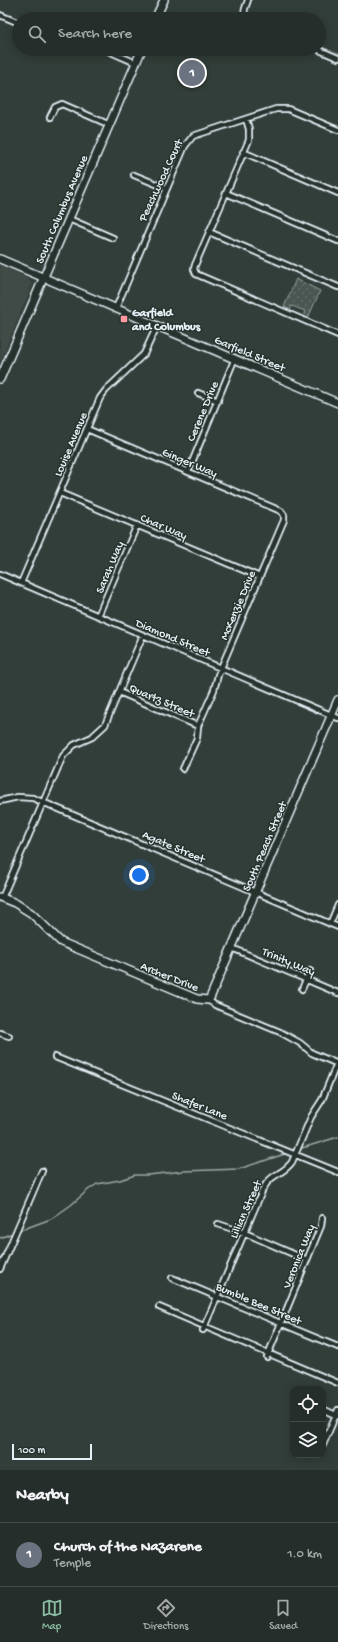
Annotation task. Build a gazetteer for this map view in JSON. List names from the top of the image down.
{
  "streets": {
    "main road": [
      "South Columbus Avenue",
      "Garfield Street",
      "South Peach Street",
      "Archer Drive"
    ],
    "street": [
      "Peachwood Court",
      "Cerene Drive",
      "Louise Avenue",
      "Ginger Way",
      "Char Way",
      "Sarah Way",
      "McKenzie Drive",
      "Diamond Street",
      "Quartz Street",
      "Agate Street",
      "Trinity Way",
      "Shafer Lane",
      "Lillian Street",
      "Veronica Way",
      "Bumble Bee Street"
    ]
  },
  "crossings": [
    ["Peachwood Court", "Garfield Street"],
    ["South Columbus Avenue", "Garfield Street"],
    ["Garfield Street", "Cerene Drive"],
    ["Garfield Street", "Louise Avenue"],
    ["Cerene Drive", "Ginger Way"],
    ["Louise Avenue", "Ginger Way"],
    ["Louise Avenue", "Char Way"],
    ["Louise Avenue", "Diamond Street"],
    ["Ginger Way", "McKenzie Drive"],
    ["Char Way", "Sarah Way"],
    ["Char Way", "McKenzie Drive"],
    ["Sarah Way", "Diamond Street"],
    ["McKenzie Drive", "Diamond Street"],
    ["McKenzie Drive", "Quartz Street"],
    ["Diamond Street", "South Peach Street"],
    ["Agate Street", "South Peach Street"],
    ["South Peach Street", "Trinity Way"],
    ["South Peach Street", "Archer Drive"],
    ["Archer Drive", "Lillian Street"],
    ["Shafer Lane", "Lillian Street"],
    ["Lillian Street", "Bumble Bee Street"],
    ["Veronica Way", "Bumble Bee Street"]
  ],
  "places": {
    "transit": ["Garfield and Columbus"]
  },
  "scale_bar": "100 m",
  "page": {
    "search": "Search here",
    "pins": "1",
    "scale": "100 m",
    "heading": "Nearby",
    "list": [
      {
        "mark": "1",
        "name": "Church of the Nazarene",
        "note": "Temple",
        "value": "1.0 km"
      }
    ],
    "nav": ["Map", "Directions", "Saved"]
  }
}
